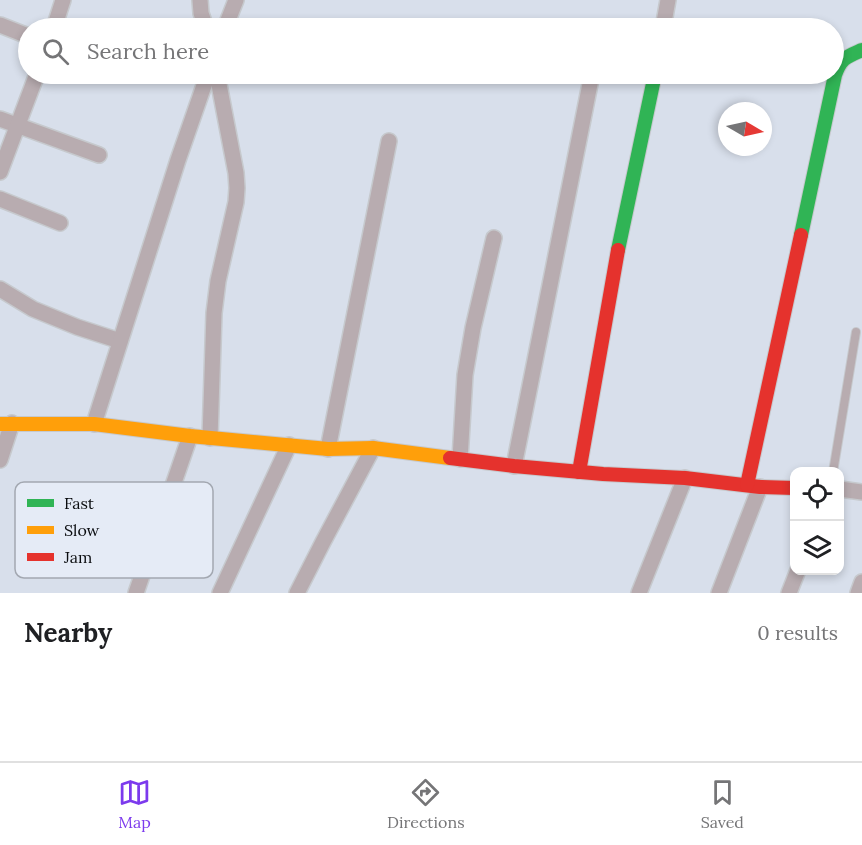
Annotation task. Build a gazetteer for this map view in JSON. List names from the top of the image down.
{
  "legend": ["Fast", "Slow", "Jam"],
  "north": "right",
  "page": {
    "search": "Search here",
    "heading": ["Nearby", "0 results"],
    "nav": ["Map", "Directions", "Saved"]
  }
}
